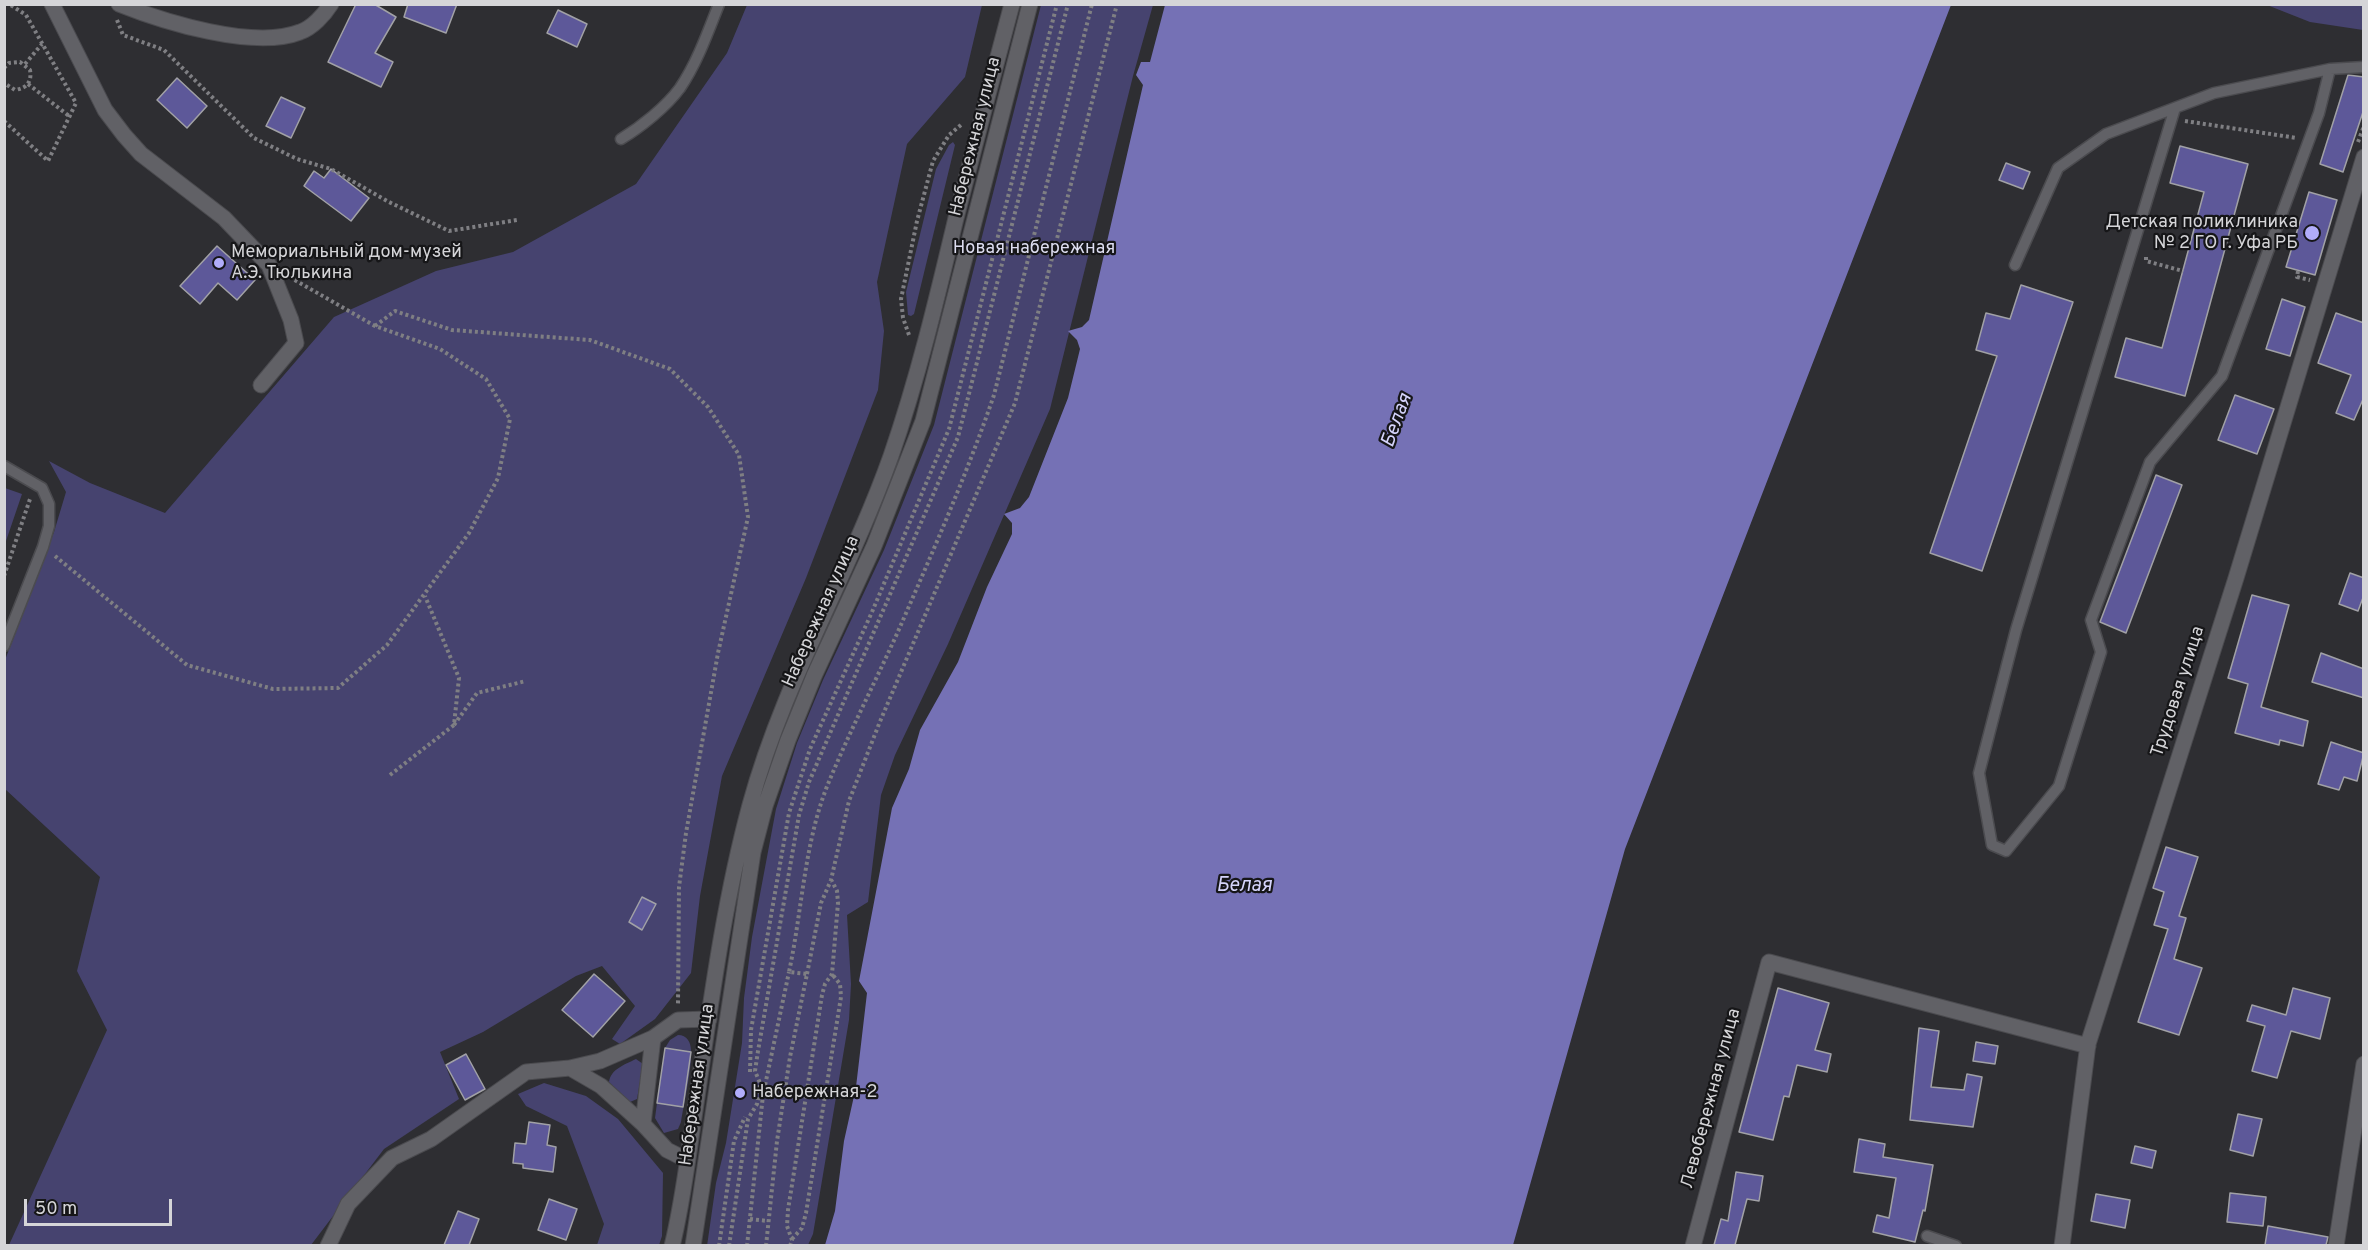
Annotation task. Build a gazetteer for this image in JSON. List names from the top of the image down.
{
  "streets": {
    "street": ["Набережная улица", "Трудовая улица", "Левобережная улица"]
  },
  "crossings": [
    ["Трудовая улица", "Левобережная улица"]
  ],
  "water": ["Белая"],
  "parks": ["Новая набережная"],
  "places": ["Детская поликлиника № 2 ГО г. Уфа РБ", "Мемориальный дом-музей А.Э. Тюлькина", "Набережная-2"],
  "scale_bar": "50 m"
}
